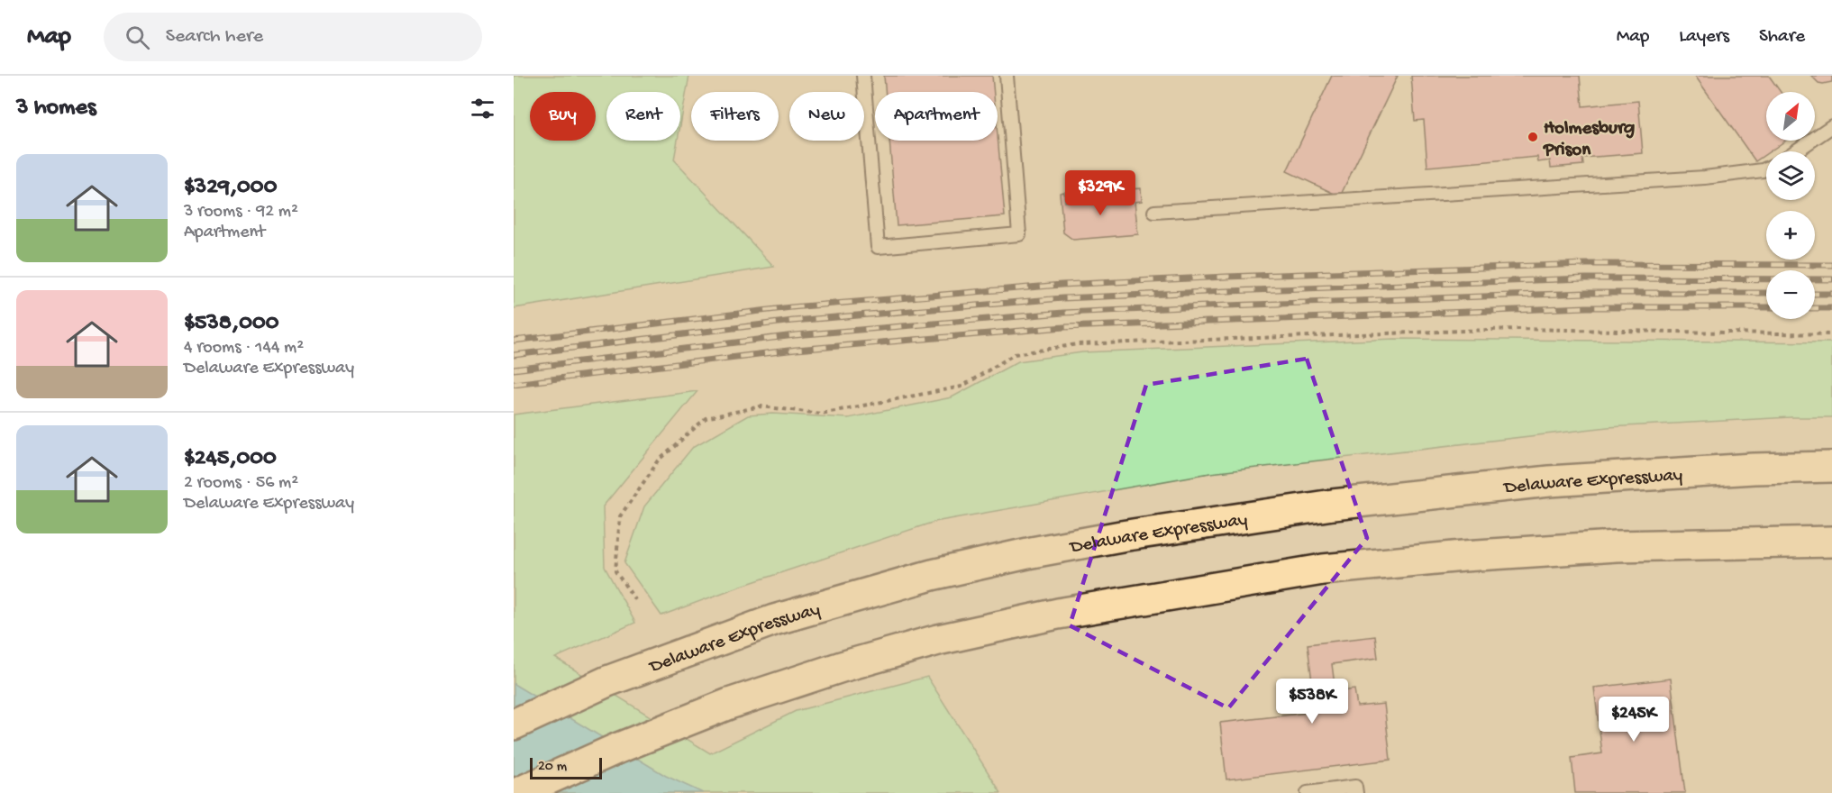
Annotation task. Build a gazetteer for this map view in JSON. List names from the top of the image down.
{
  "streets": {
    "highway": ["Delaware Expressway"]
  },
  "places": ["Holmesburg Prison"],
  "scale_bar": "20 m",
  "north": "top right",
  "page": {
    "header": "Map",
    "search": "Search here",
    "nav": ["Map", "Layers", "Share"],
    "heading": "3 homes",
    "map_buttons": ["+", "−"],
    "chip": [
      "Buy",
      "Rent",
      "Filters",
      "New",
      "Apartment"
    ],
    "list": [
      {
        "name": "$329,000",
        "note": "3 rooms · 92 m² · Apartment"
      },
      {
        "name": "$538,000",
        "note": "4 rooms · 144 m² · Delaware Expressway"
      },
      {
        "name": "$245,000",
        "note": "2 rooms · 56 m² · Delaware Expressway"
      }
    ],
    "price": ["$329K", "$538K", "$245K"],
    "scale": "20 m"
  }
}
